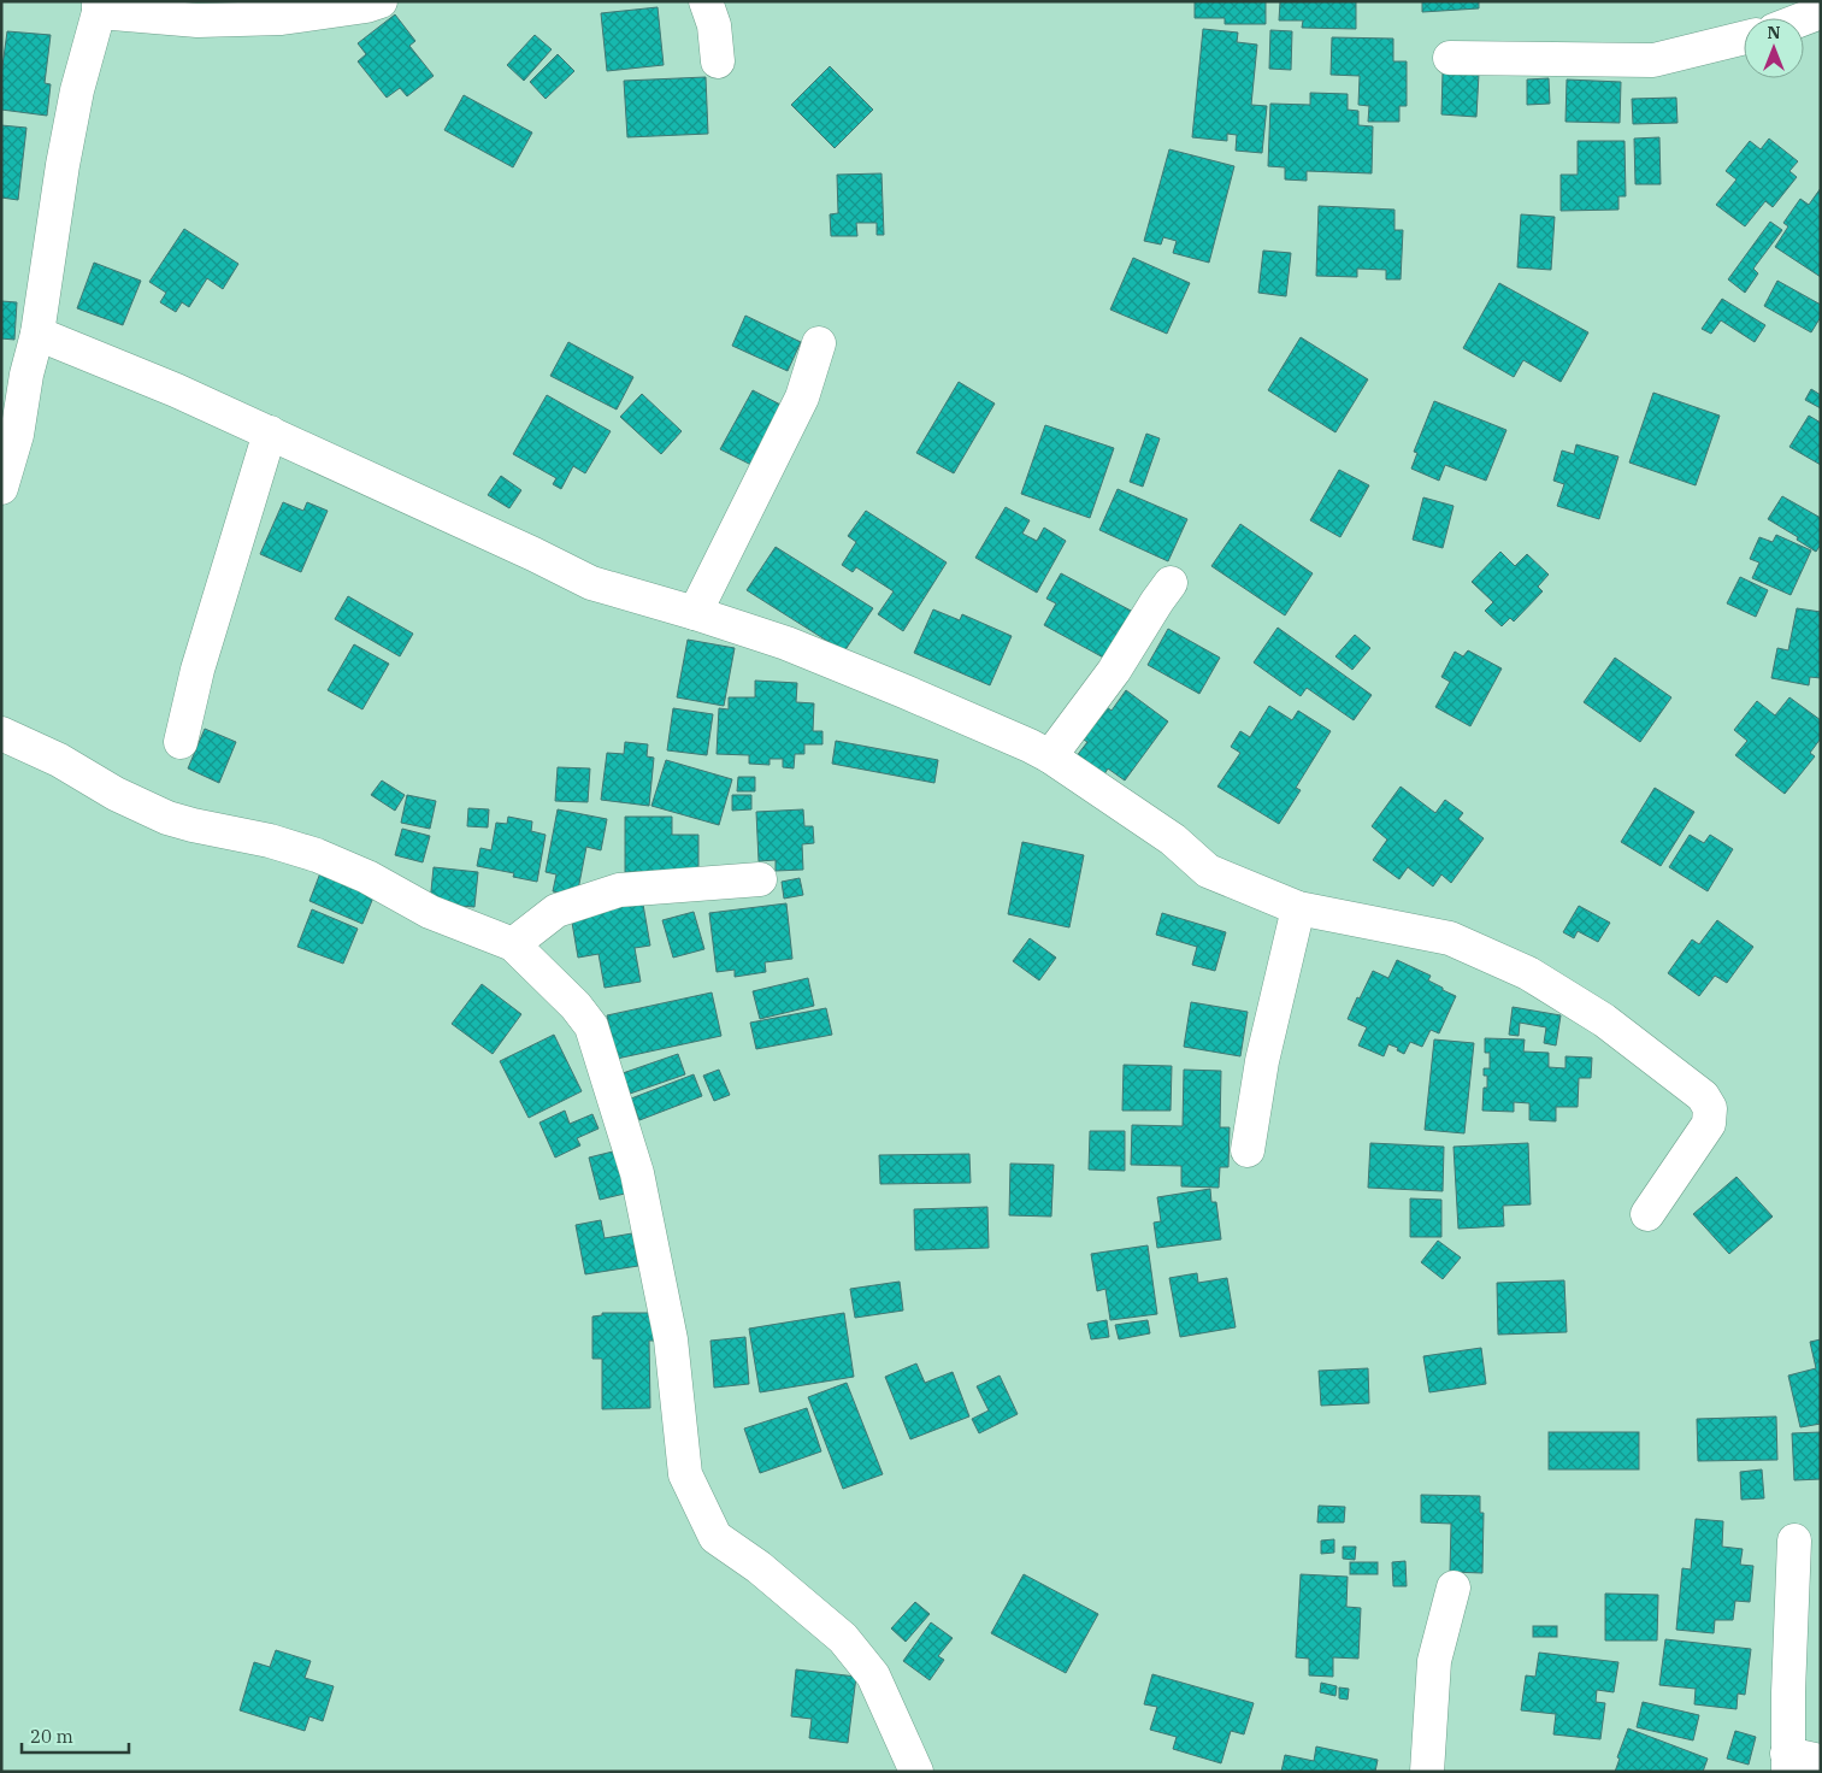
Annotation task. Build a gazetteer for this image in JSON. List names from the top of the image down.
{
  "scale_bar": "20 m",
  "north": "top"
}
